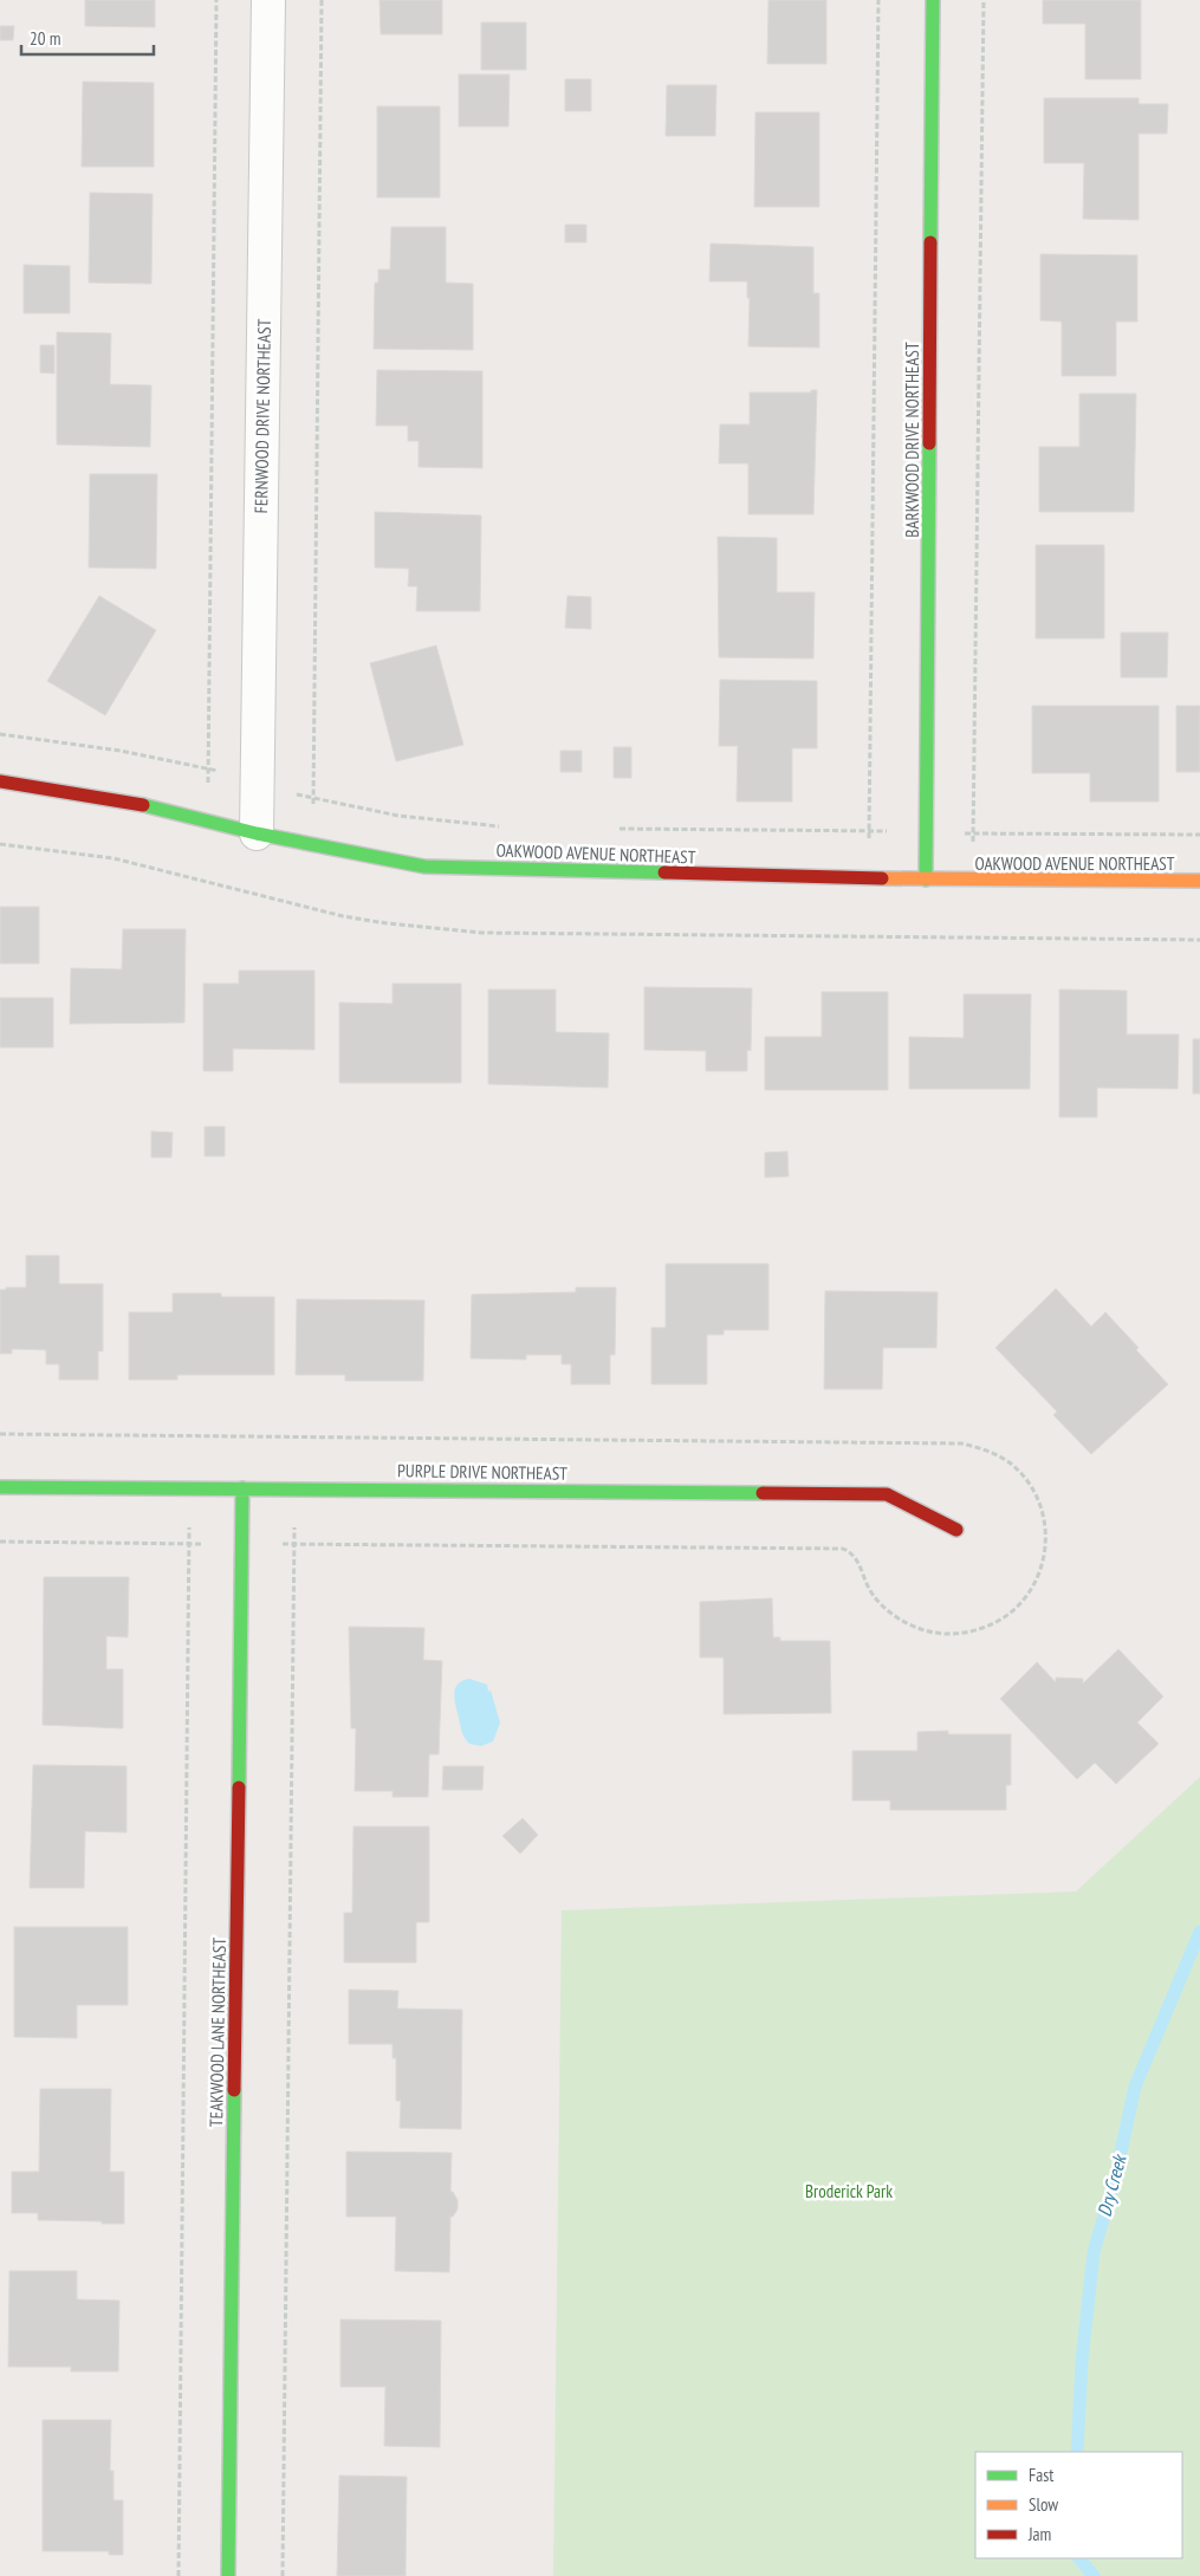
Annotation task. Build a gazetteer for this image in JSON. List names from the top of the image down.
{
  "streets": {
    "street": [
      "FERNWOOD DRIVE NORTHEAST",
      "BARKWOOD DRIVE NORTHEAST",
      "OAKWOOD AVENUE NORTHEAST",
      "PURPLE DRIVE NORTHEAST",
      "TEAKWOOD LANE NORTHEAST"
    ]
  },
  "crossings": [
    ["FERNWOOD DRIVE NORTHEAST", "OAKWOOD AVENUE NORTHEAST"],
    ["BARKWOOD DRIVE NORTHEAST", "OAKWOOD AVENUE NORTHEAST"],
    ["PURPLE DRIVE NORTHEAST", "TEAKWOOD LANE NORTHEAST"]
  ],
  "water": ["Dry Creek"],
  "parks": ["Broderick Park"],
  "legend": ["Fast", "Slow", "Jam"],
  "scale_bar": "20 m"
}
